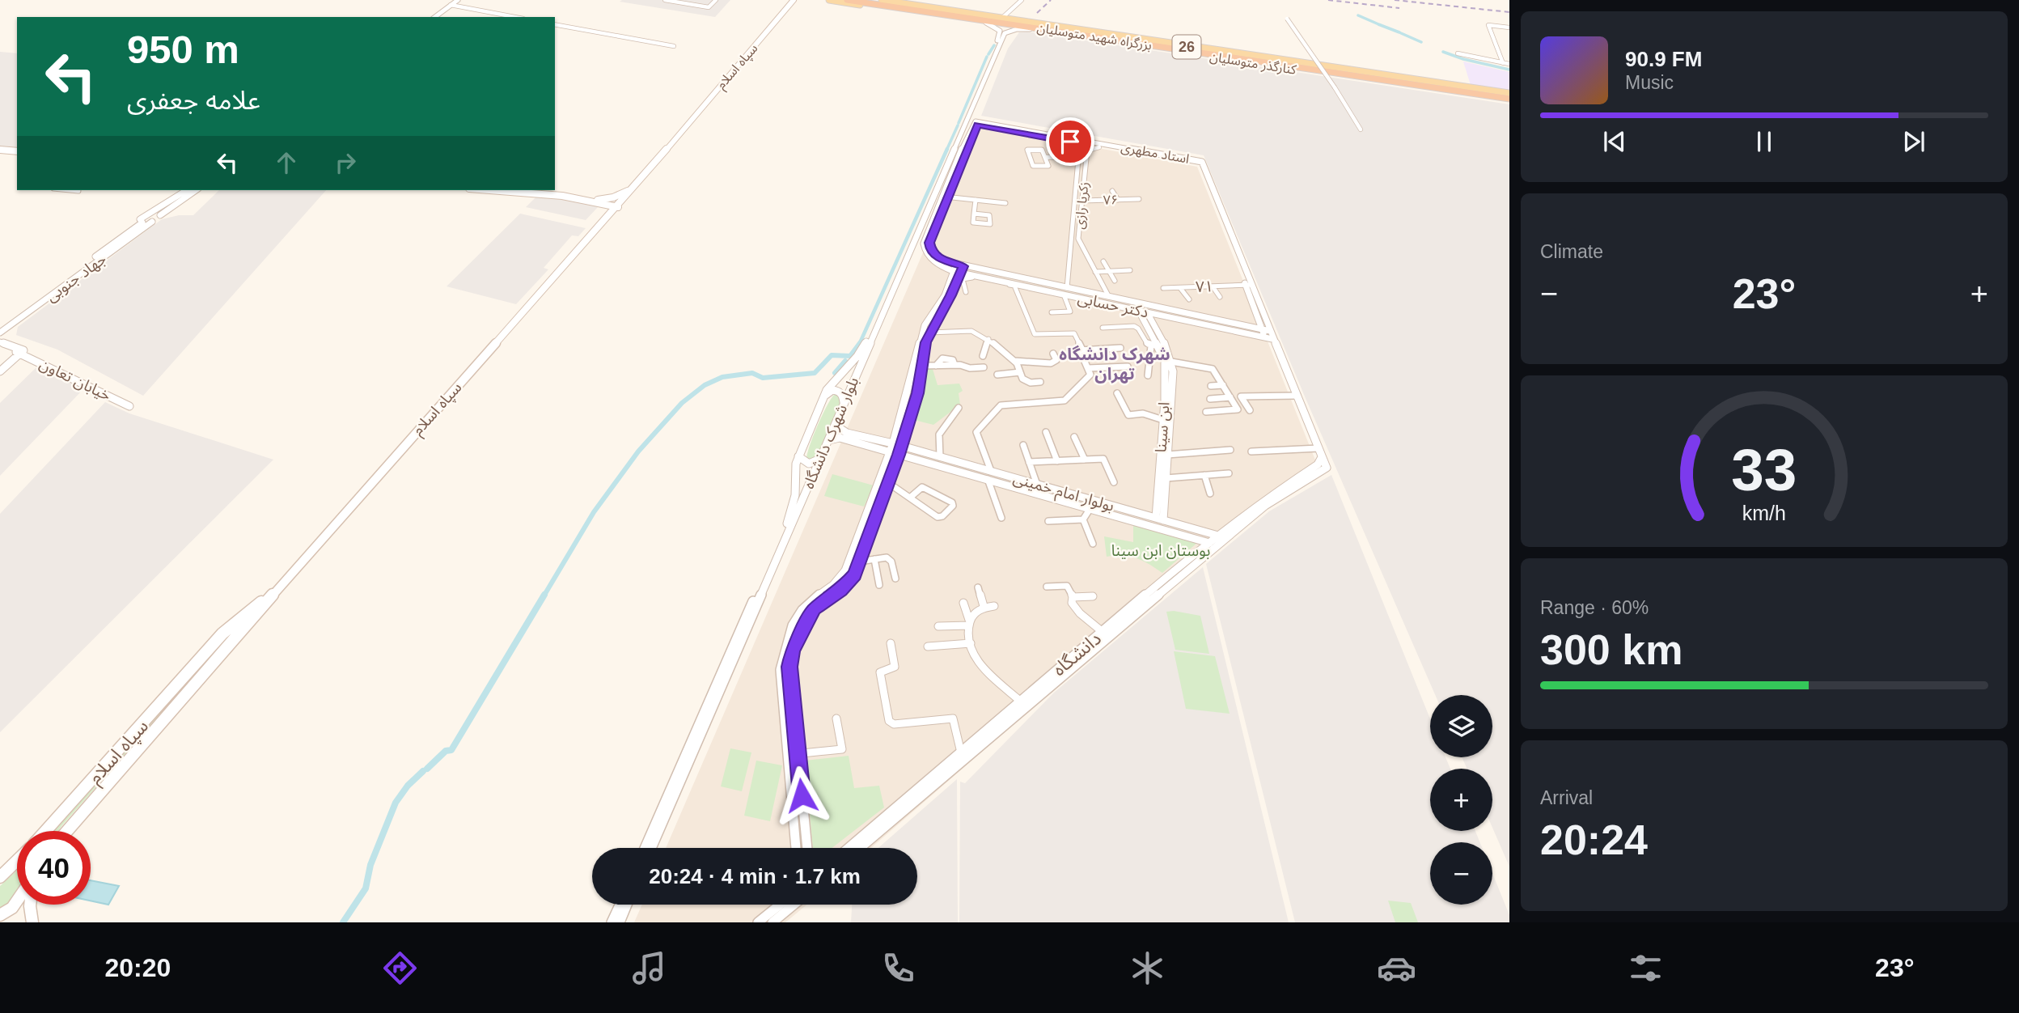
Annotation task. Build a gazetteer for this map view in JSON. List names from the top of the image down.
{
  "streets": {
    "highway": ["بزرگراه شهید متوسلیان", "26"],
    "main road": ["کنارگذر متوسلیان", "سپاه اسلام"],
    "street": [
      "استاد مطهری",
      "۷۶",
      "زکریا رازی",
      "جهاد جنوبی",
      "۷۱",
      "دکتر حسابی",
      "خیابان تعاون",
      "ابن سینا",
      "بلوار شهرک دانشگاه",
      "بولوار امام خمینی",
      "دانشگاه"
    ]
  },
  "crossings": [
    ["بزرگراه شهید متوسلیان", "کنارگذر متوسلیان"],
    ["۷۶", "زکریا رازی"],
    ["زکریا رازی", "دکتر حسابی"],
    ["دکتر حسابی", "ابن سینا"],
    ["ابن سینا", "بولوار امام خمینی"],
    ["بولوار امام خمینی", "دانشگاه"]
  ],
  "districts": ["شهرک دانشگاه تهران"],
  "parks": ["بوستان ابن سینا"],
  "page": {
    "turn": ["950 m", "علامه جعفری"],
    "song": ["90.9 FM", "Music"],
    "tile": [
      "Climate",
      ["Range · 60%", "300 km"],
      ["Arrival", "20:24"]
    ],
    "heat": ["−", "23°", "+"],
    "map_buttons": ["+", "−"],
    "limit": "40",
    "trip": "20:24 · 4 min · 1.7 km",
    "tabs": ["20:20", "23°"],
    "gauge": ["33", "km/h"]
  }
}
